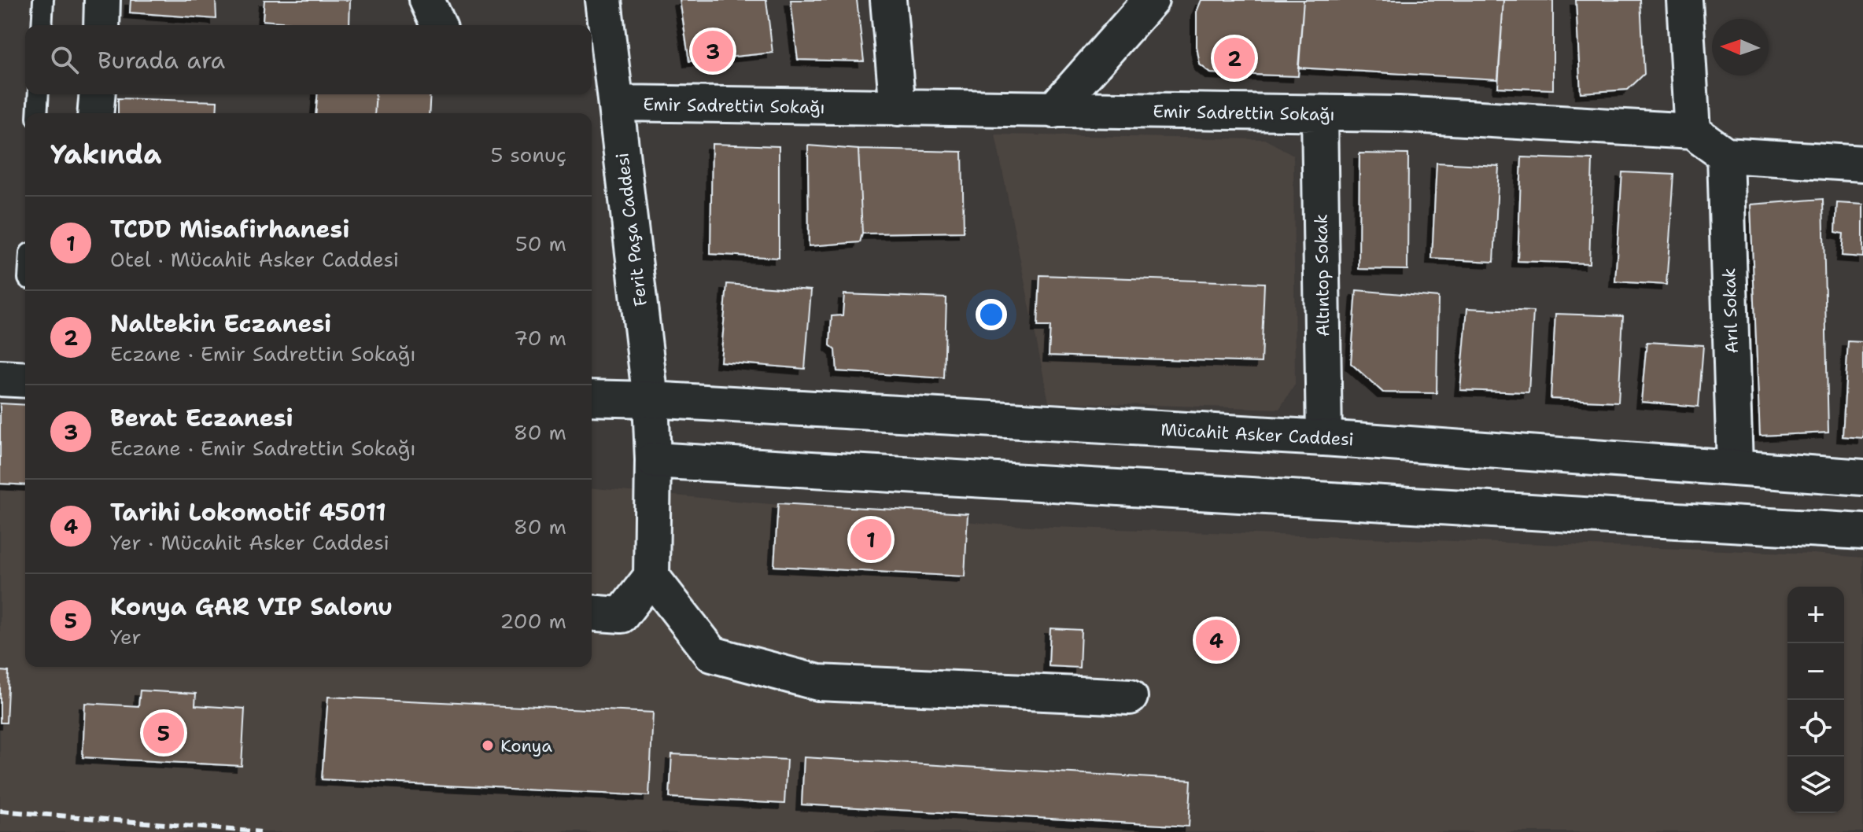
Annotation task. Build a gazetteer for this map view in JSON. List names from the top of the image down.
{
  "streets": {
    "street": [
      "Emir Sadrettin Sokağı",
      "Ferit Paşa Caddesi",
      "Altıntop Sokak",
      "Arıl Sokak",
      "Mücahit Asker Caddesi"
    ]
  },
  "crossings": [
    ["Emir Sadrettin Sokağı", "Ferit Paşa Caddesi"],
    ["Emir Sadrettin Sokağı", "Altıntop Sokak"],
    ["Ferit Paşa Caddesi", "Mücahit Asker Caddesi"],
    ["Altıntop Sokak", "Mücahit Asker Caddesi"],
    ["Arıl Sokak", "Mücahit Asker Caddesi"]
  ],
  "places": ["Konya"],
  "north": "left",
  "page": {
    "search": "Burada ara",
    "pins": [
      "3",
      "2",
      "1",
      "4",
      "5"
    ],
    "heading": ["Yakında", "5 sonuç"],
    "list": [
      {
        "mark": "1",
        "name": "TCDD Misafirhanesi",
        "note": "Otel · Mücahit Asker Caddesi",
        "value": "50 m"
      },
      {
        "mark": "2",
        "name": "Naltekin Eczanesi",
        "note": "Eczane · Emir Sadrettin Sokağı",
        "value": "70 m"
      },
      {
        "mark": "3",
        "name": "Berat Eczanesi",
        "note": "Eczane · Emir Sadrettin Sokağı",
        "value": "80 m"
      },
      {
        "mark": "4",
        "name": "Tarihi Lokomotif 45011",
        "note": "Yer · Mücahit Asker Caddesi",
        "value": "80 m"
      },
      {
        "mark": "5",
        "name": "Konya GAR VIP Salonu",
        "note": "Yer",
        "value": "200 m"
      }
    ],
    "map_buttons": ["+", "−"]
  }
}
